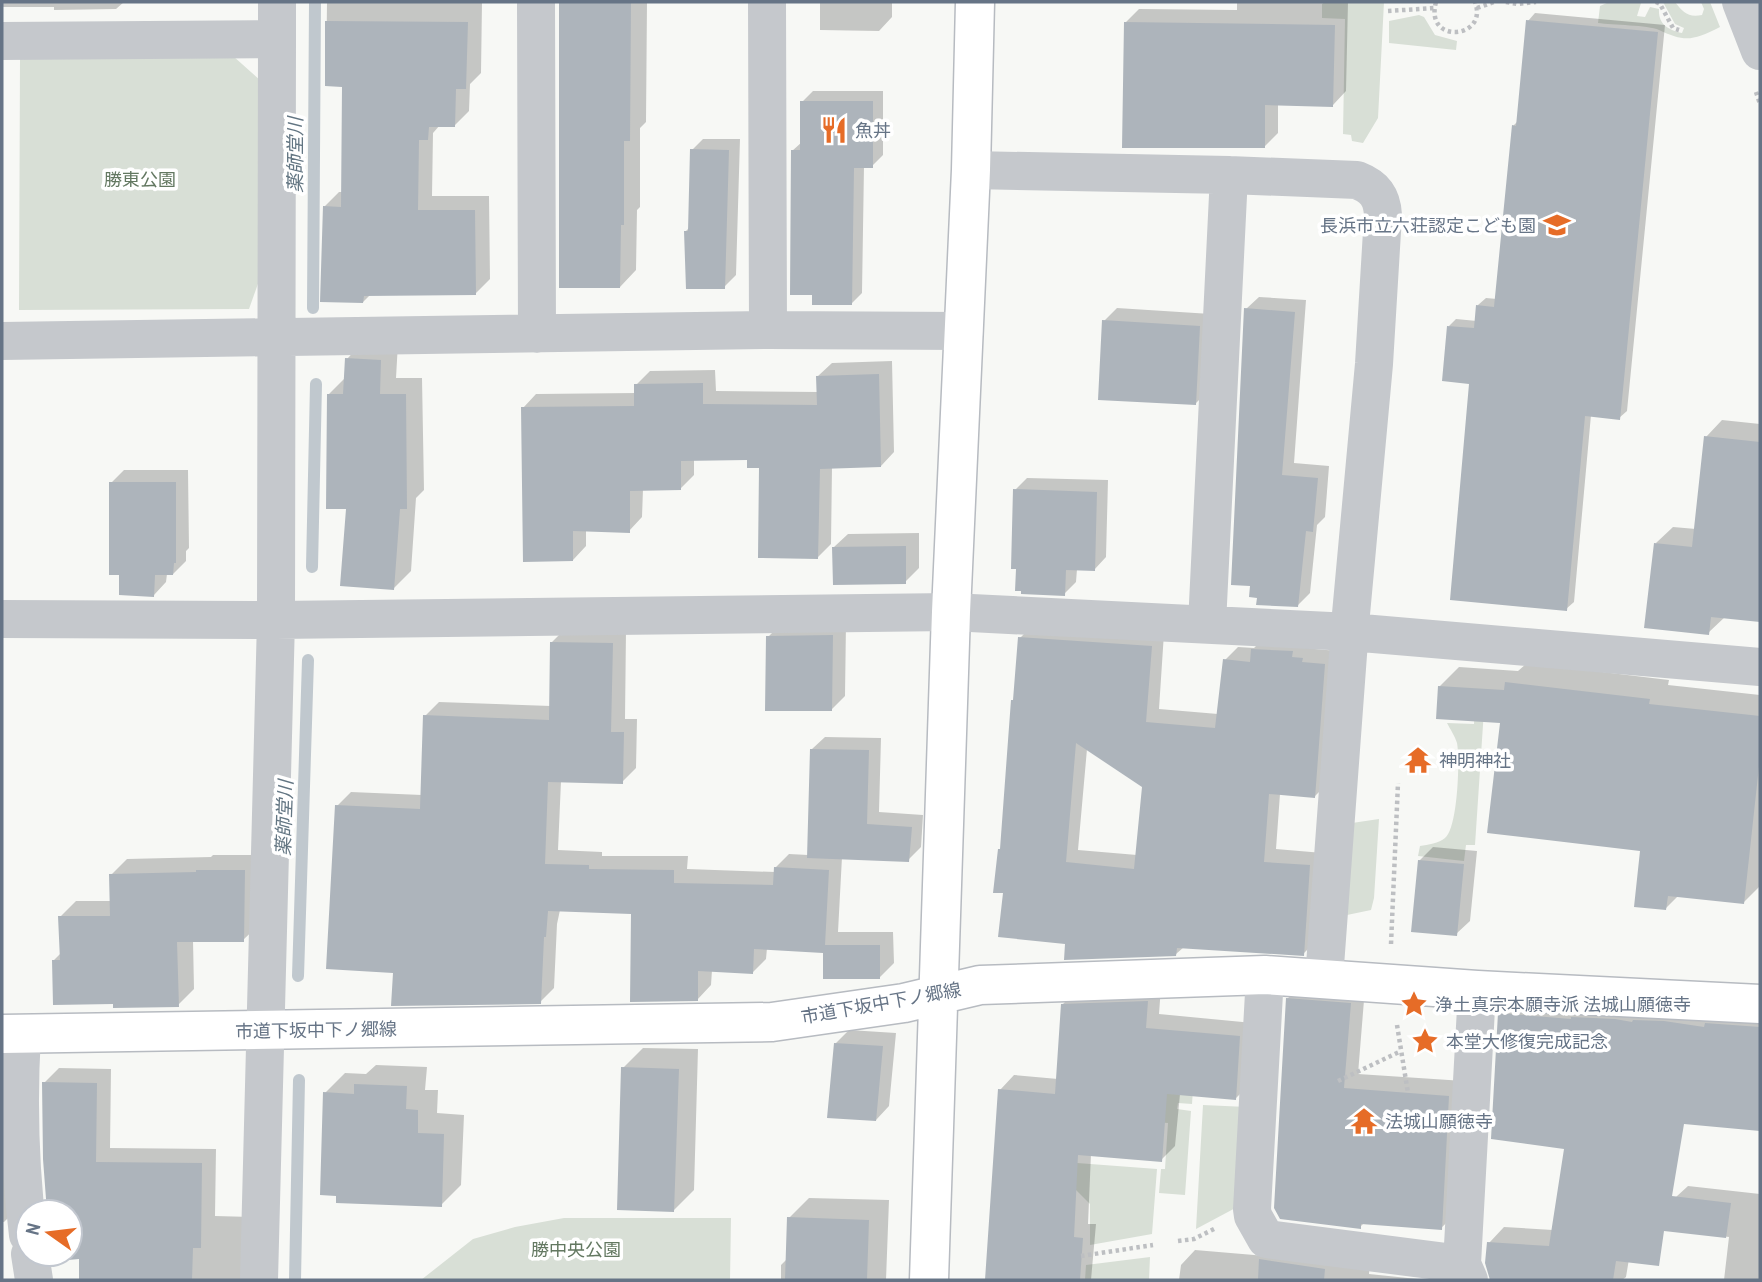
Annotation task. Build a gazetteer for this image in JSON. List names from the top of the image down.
{
  "streets": {
    "street": ["市道下坂中下ノ郷線"]
  },
  "water": ["薬師堂川"],
  "parks": ["勝東公園", "勝中央公園"],
  "places": {
    "restaurant": ["魚丼"],
    "school or university": ["長浜市立六荘認定こども園"],
    "temple": ["神明神社", "法城山願徳寺"],
    "place": ["浄土真宗本願寺派 法城山願徳寺", "本堂大修復完成記念"]
  },
  "north": "left"
}
